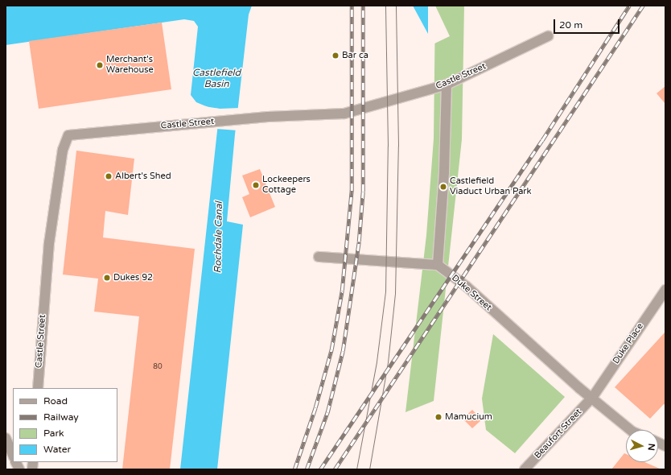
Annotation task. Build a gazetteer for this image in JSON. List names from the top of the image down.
{
  "streets": {
    "street": [
      "Castle Street",
      "Duke Street",
      "Duke Place",
      "Beaufort Street"
    ]
  },
  "crossings": [
    ["Duke Street", "Duke Place"],
    ["Duke Street", "Beaufort Street"],
    ["Duke Place", "Beaufort Street"]
  ],
  "water": ["Castlefield Basin", "Rochdale Canal"],
  "places": [
    "Bar ca",
    "Merchant's Warehouse",
    "Albert's Shed",
    "Lockeepers Cottage",
    "Castlefield Viaduct Urban Park",
    "Dukes 92",
    "Mamucium"
  ],
  "house_numbers": ["80"],
  "legend": [
    "Road",
    "Railway",
    "Park",
    "Water"
  ],
  "scale_bar": "20 m",
  "north": "right"
}
